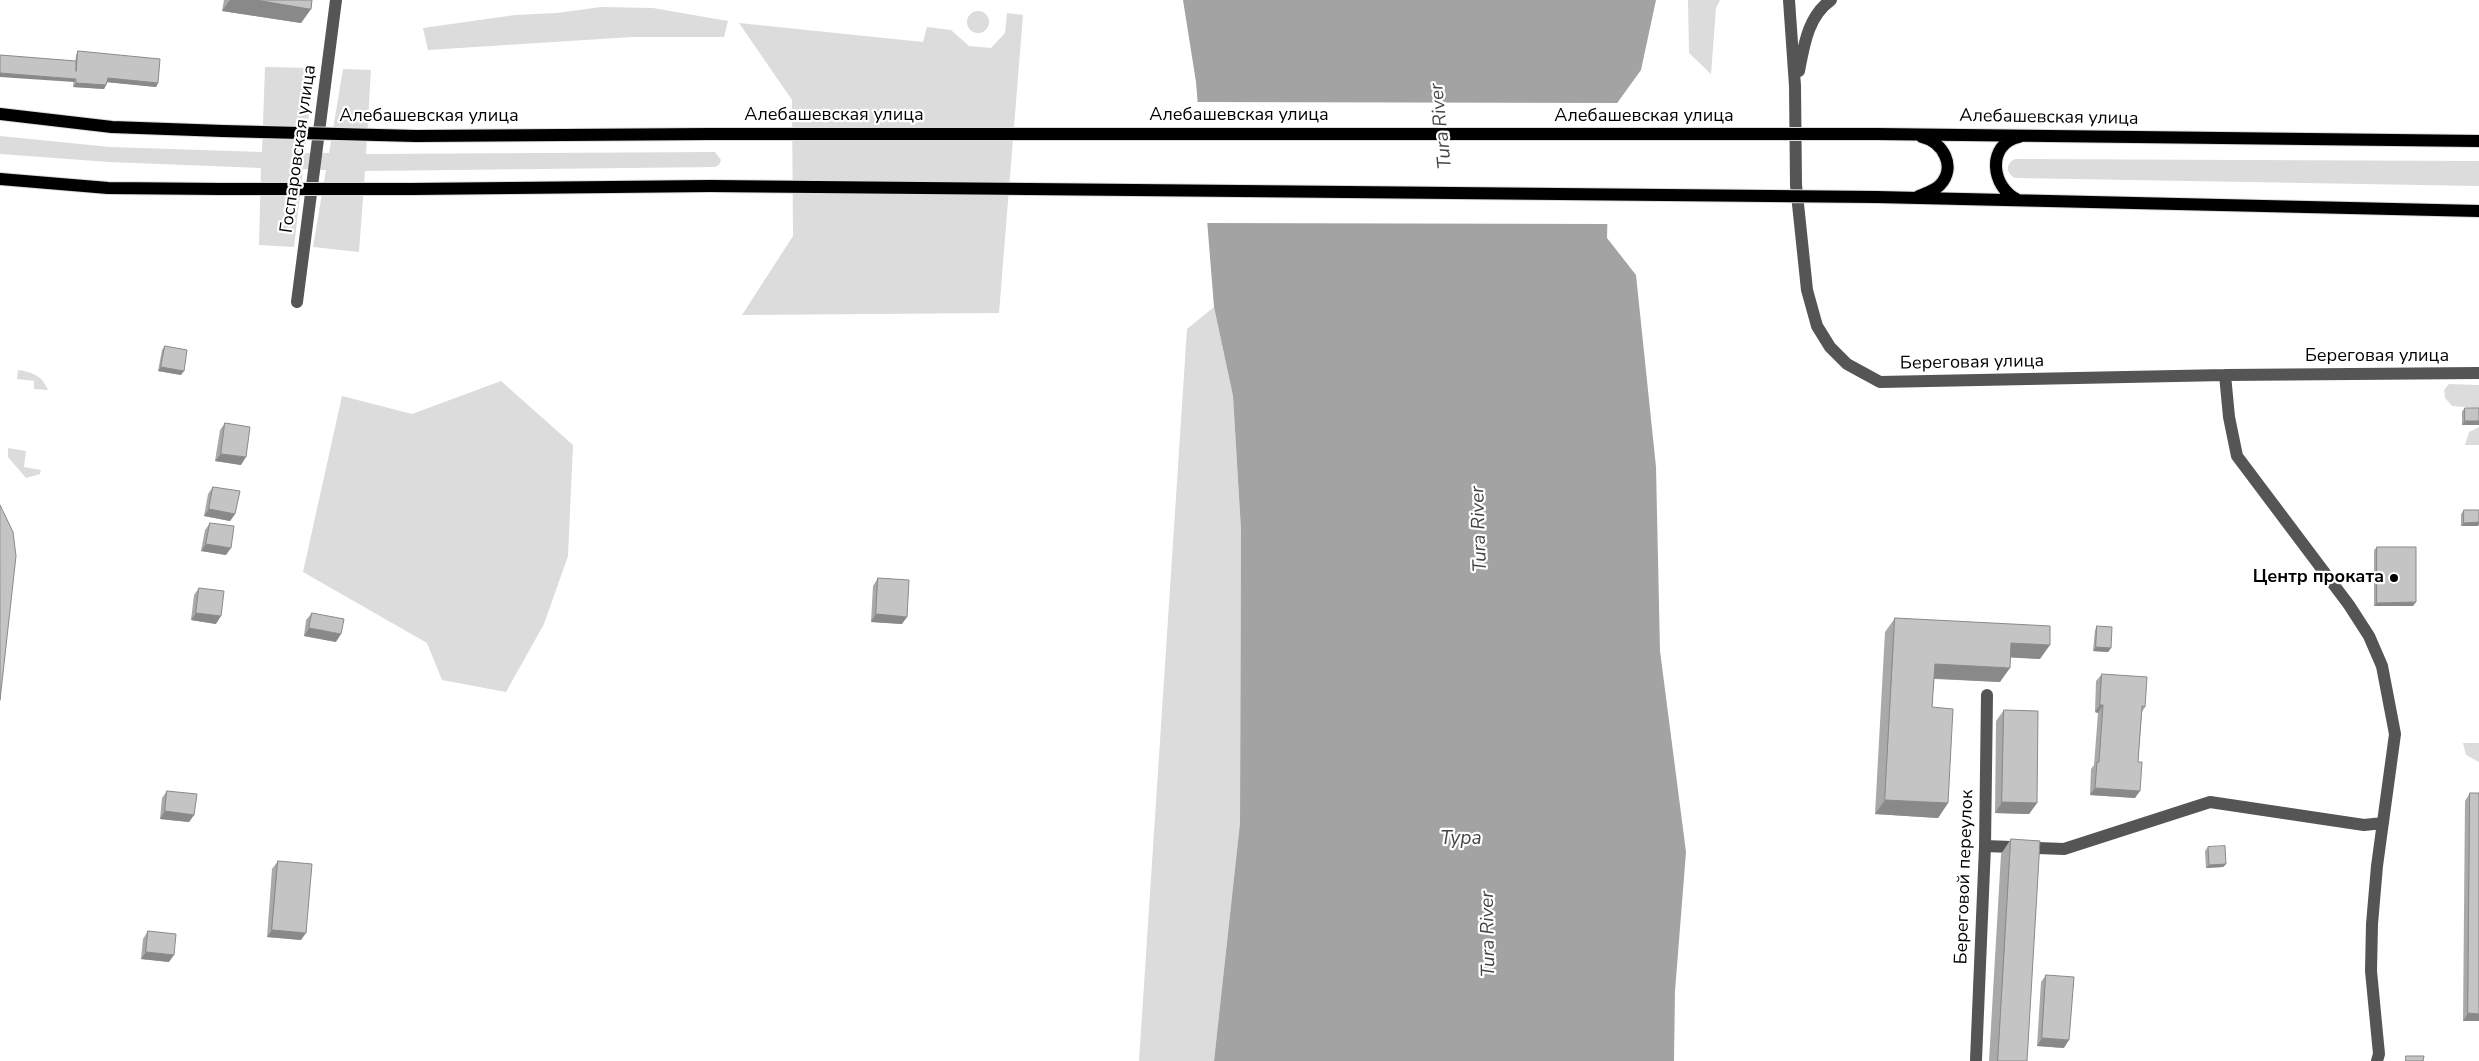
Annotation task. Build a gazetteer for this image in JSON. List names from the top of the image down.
{
  "streets": {
    "main road": ["Алебашевская улица"],
    "street": ["Госпаровская улица", "Береговая улица", "Береговой переулок"]
  },
  "water": ["Tura River", "Тура"],
  "places": ["Центр проката"]
}
